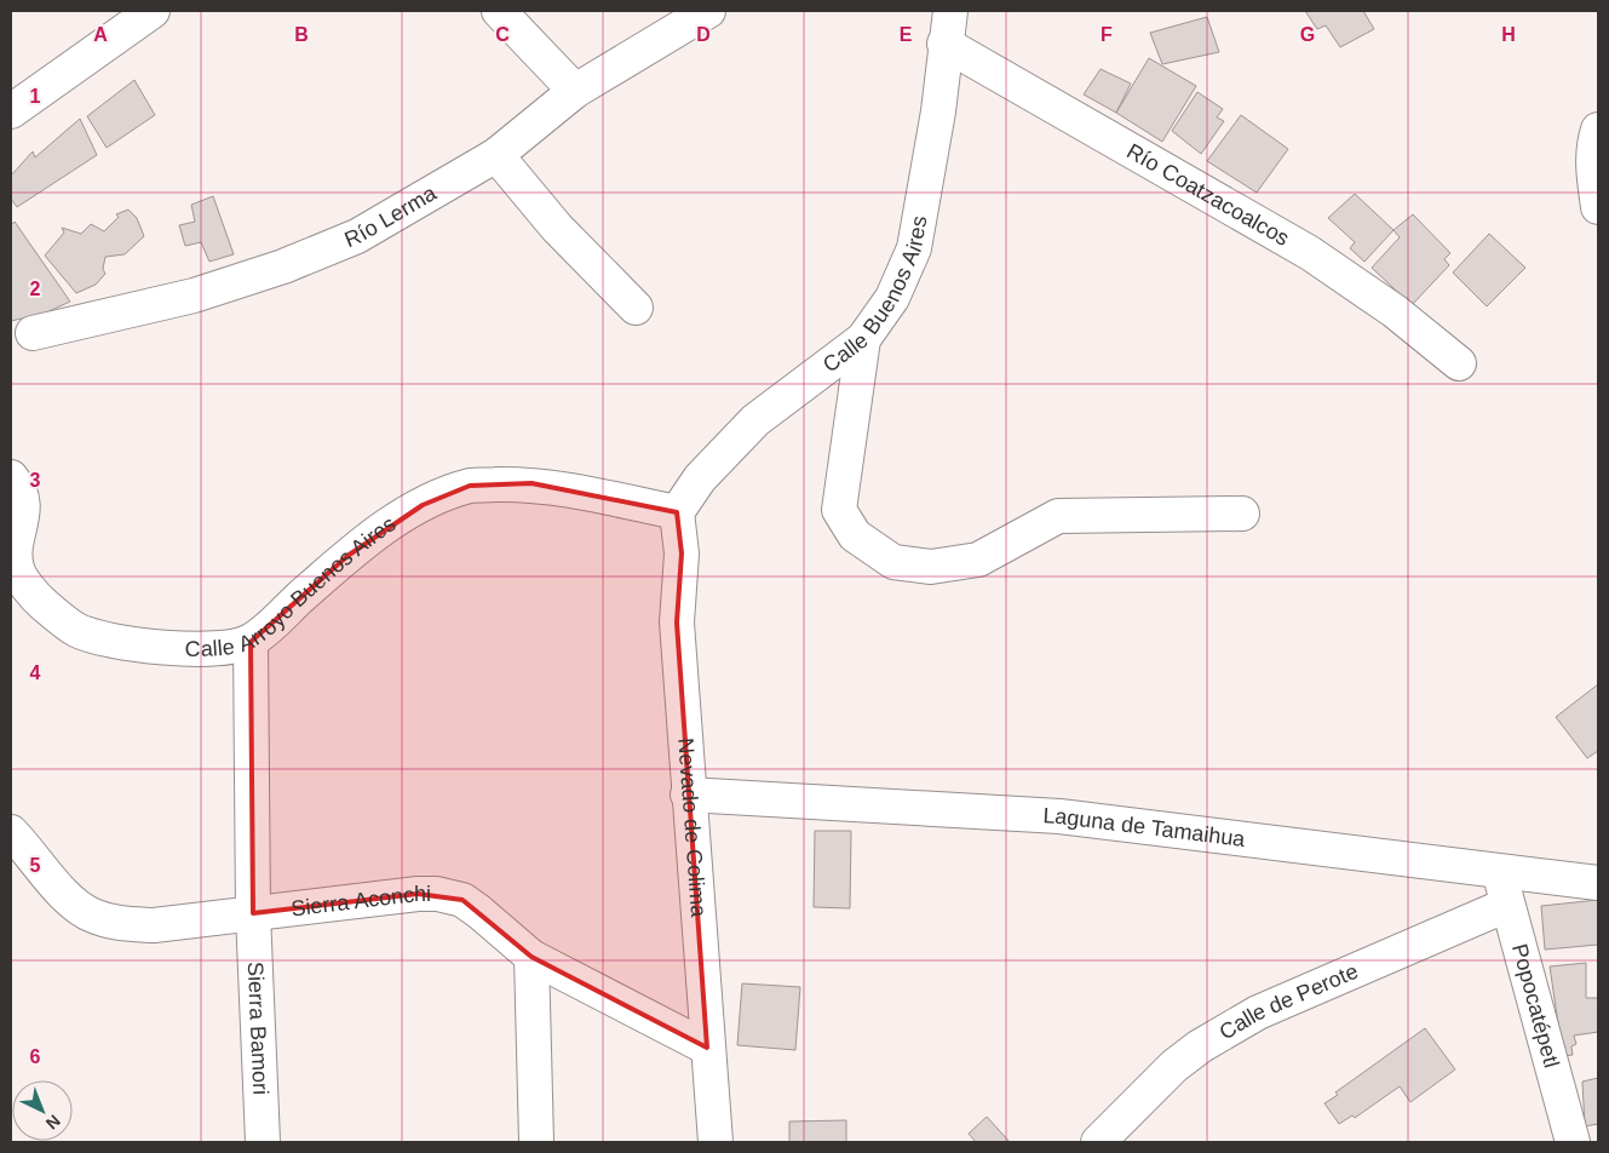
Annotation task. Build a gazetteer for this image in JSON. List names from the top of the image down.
{
  "streets": {
    "street": [
      "Río Coatzacoalcos",
      "Río Lerma",
      "Calle Buenos Aires",
      "Calle Arroyo Buenos Aires",
      "Nevado de Colima",
      "Laguna de Tamaihua",
      "Sierra Aconchi",
      "Calle de Perote",
      "Popocatépetl",
      "Sierra Bamori"
    ]
  },
  "crossings": [
    ["Río Coatzacoalcos", "Calle Buenos Aires"],
    ["Calle Buenos Aires", "Calle Arroyo Buenos Aires"],
    ["Calle Buenos Aires", "Nevado de Colima"],
    ["Calle Arroyo Buenos Aires", "Nevado de Colima"],
    ["Calle Arroyo Buenos Aires", "Sierra Bamori"],
    ["Nevado de Colima", "Laguna de Tamaihua"],
    ["Nevado de Colima", "Sierra Aconchi"],
    ["Laguna de Tamaihua", "Popocatépetl"],
    ["Sierra Aconchi", "Sierra Bamori"],
    ["Calle de Perote", "Popocatépetl"]
  ],
  "north": "bottom right",
  "grid": {
    "columns": [
      "A",
      "B",
      "C",
      "D",
      "E",
      "F",
      "G",
      "H"
    ],
    "rows": [
      "1",
      "2",
      "3",
      "4",
      "5",
      "6"
    ]
  }
}
